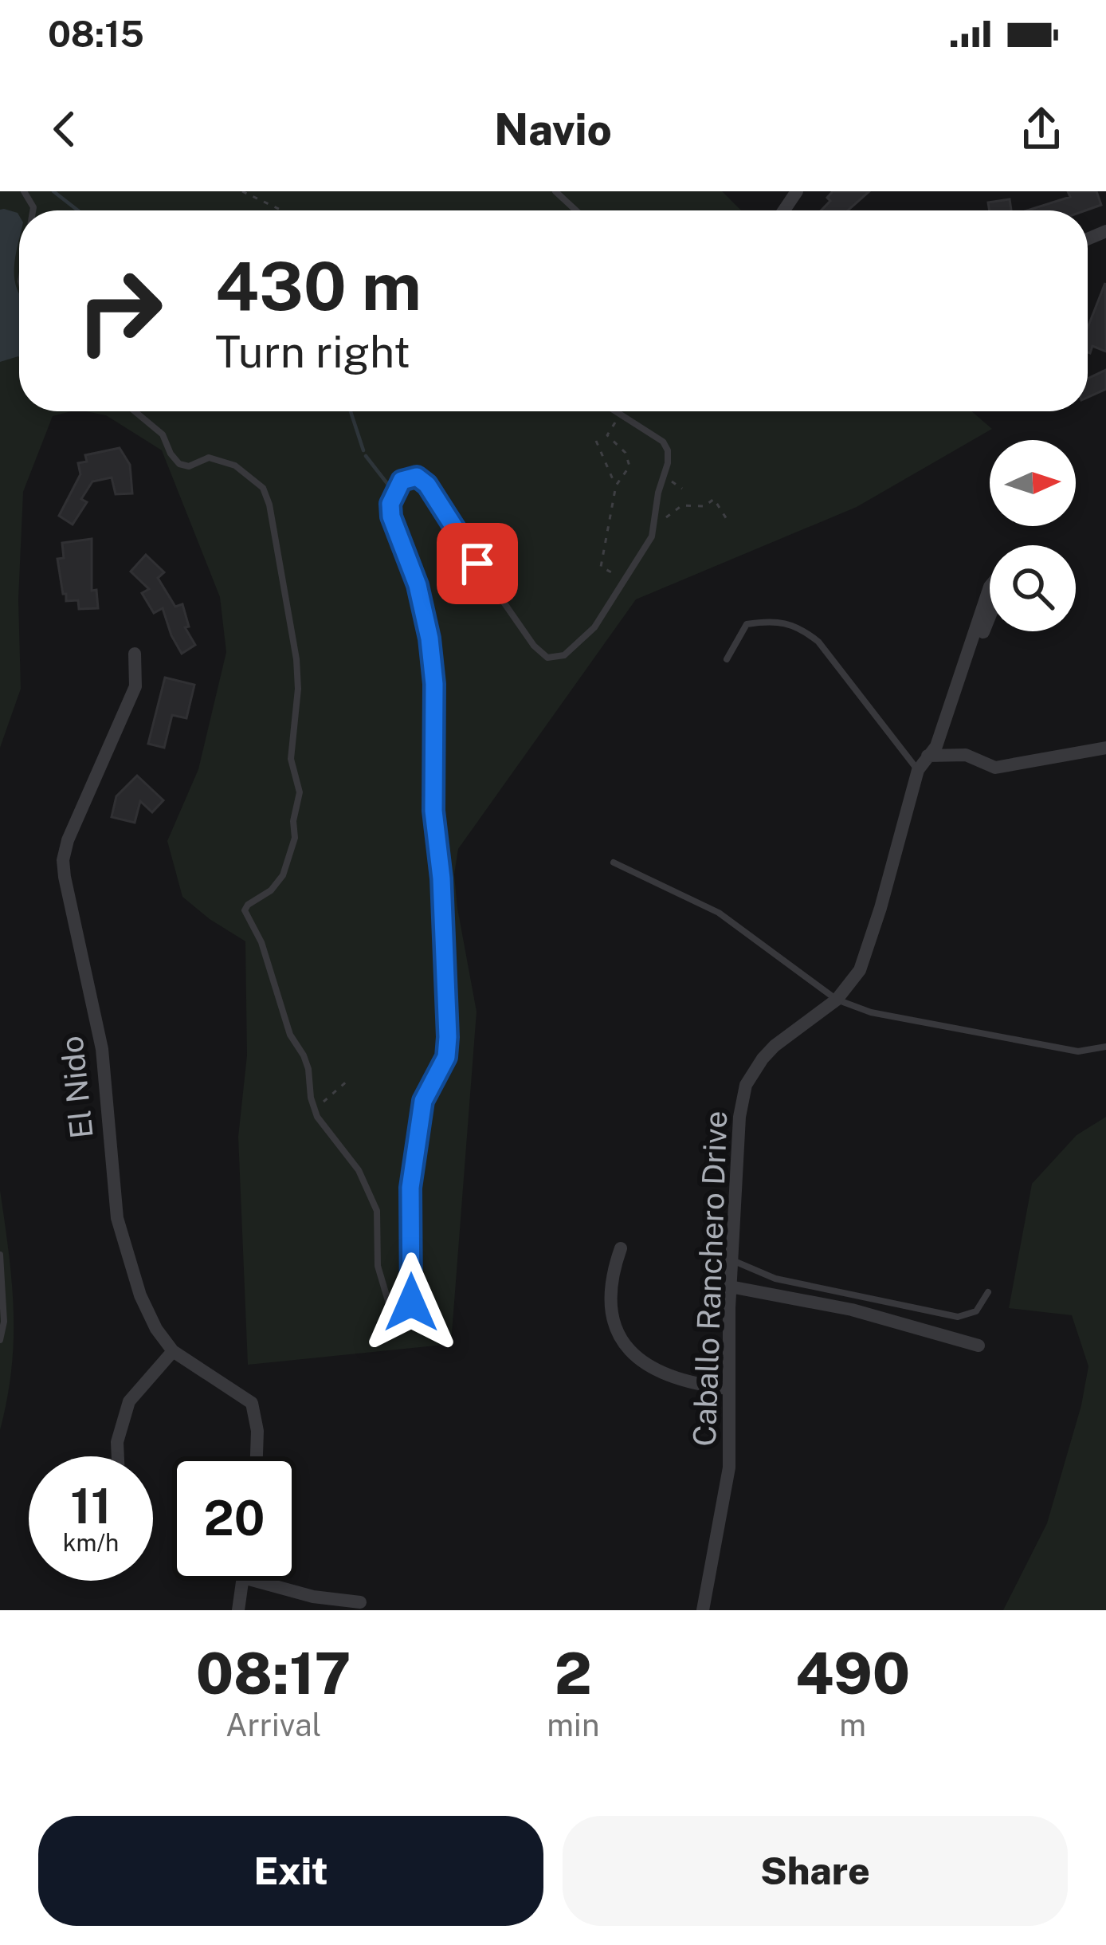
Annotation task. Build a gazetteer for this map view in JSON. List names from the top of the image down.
{
  "streets": {
    "street": ["El Nido", "Caballo Ranchero Drive"]
  },
  "north": "right",
  "page": {
    "status": "08:15",
    "header": "Navio",
    "turn": ["430 m", "Turn right"],
    "speed": "11 km/h",
    "limit": "20",
    "eta": [
      "08:17",
      "Arrival",
      "2",
      "min",
      "490",
      "m"
    ],
    "buttons": ["Exit", "Share"]
  }
}
